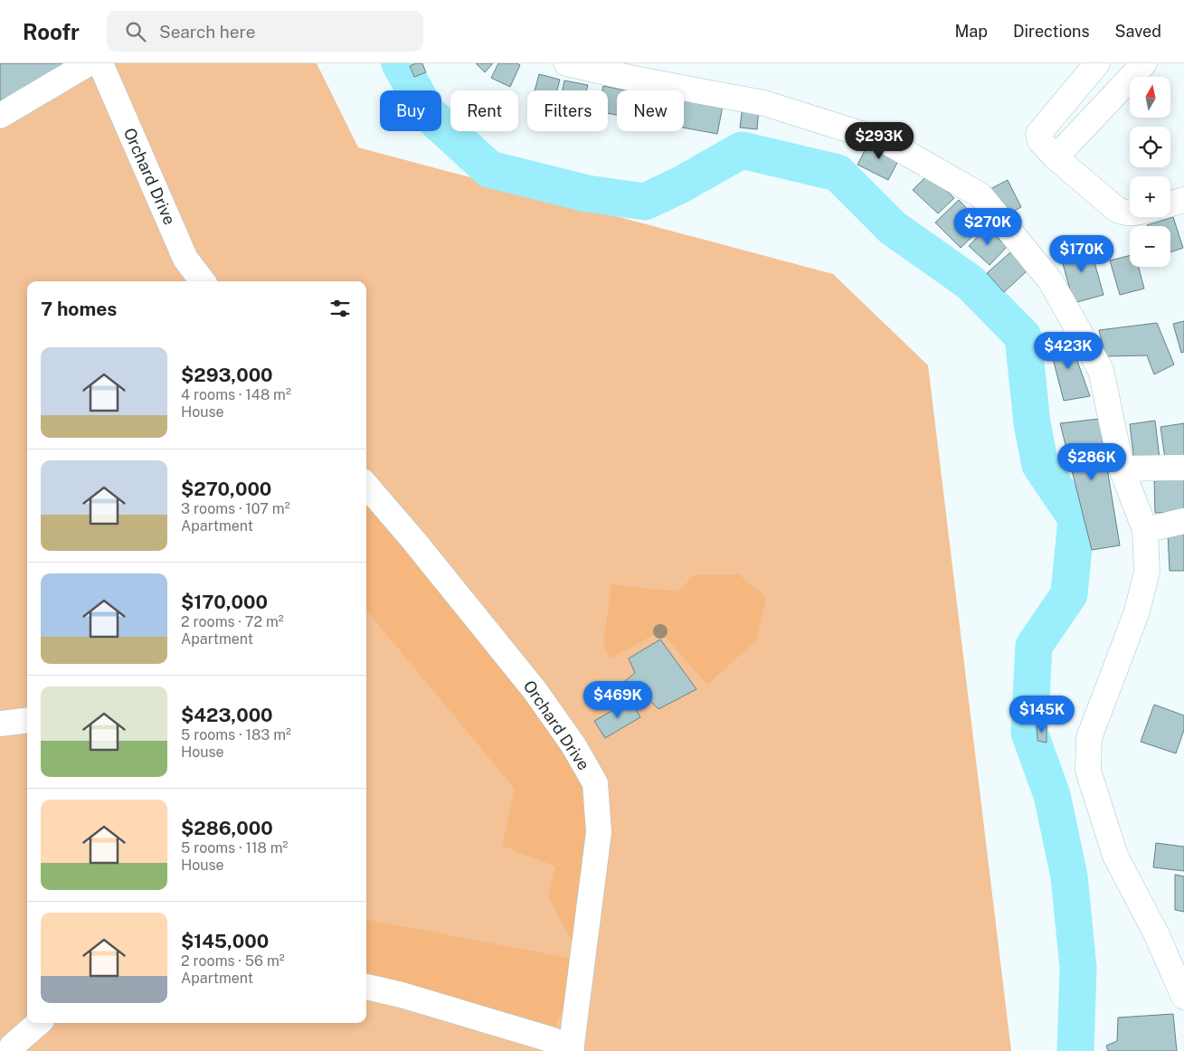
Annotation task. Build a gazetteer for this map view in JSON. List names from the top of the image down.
{
  "streets": {
    "street": ["Orchard Drive"]
  },
  "north": "top",
  "page": {
    "header": "Roofr",
    "search": "Search here",
    "nav": ["Map", "Directions", "Saved"],
    "map_buttons": ["+", "−"],
    "chip": [
      "Buy",
      "Rent",
      "Filters",
      "New"
    ],
    "price": [
      "$293K",
      "$270K",
      "$170K",
      "$423K",
      "$286K",
      "$469K",
      "$145K"
    ],
    "heading": "7 homes",
    "list": [
      {
        "name": "$293,000",
        "note": "4 rooms · 148 m² · House"
      },
      {
        "name": "$270,000",
        "note": "3 rooms · 107 m² · Apartment"
      },
      {
        "name": "$170,000",
        "note": "2 rooms · 72 m² · Apartment"
      },
      {
        "name": "$423,000",
        "note": "5 rooms · 183 m² · House"
      },
      {
        "name": "$286,000",
        "note": "5 rooms · 118 m² · House"
      },
      {
        "name": "$145,000",
        "note": "2 rooms · 56 m² · Apartment"
      }
    ]
  }
}
